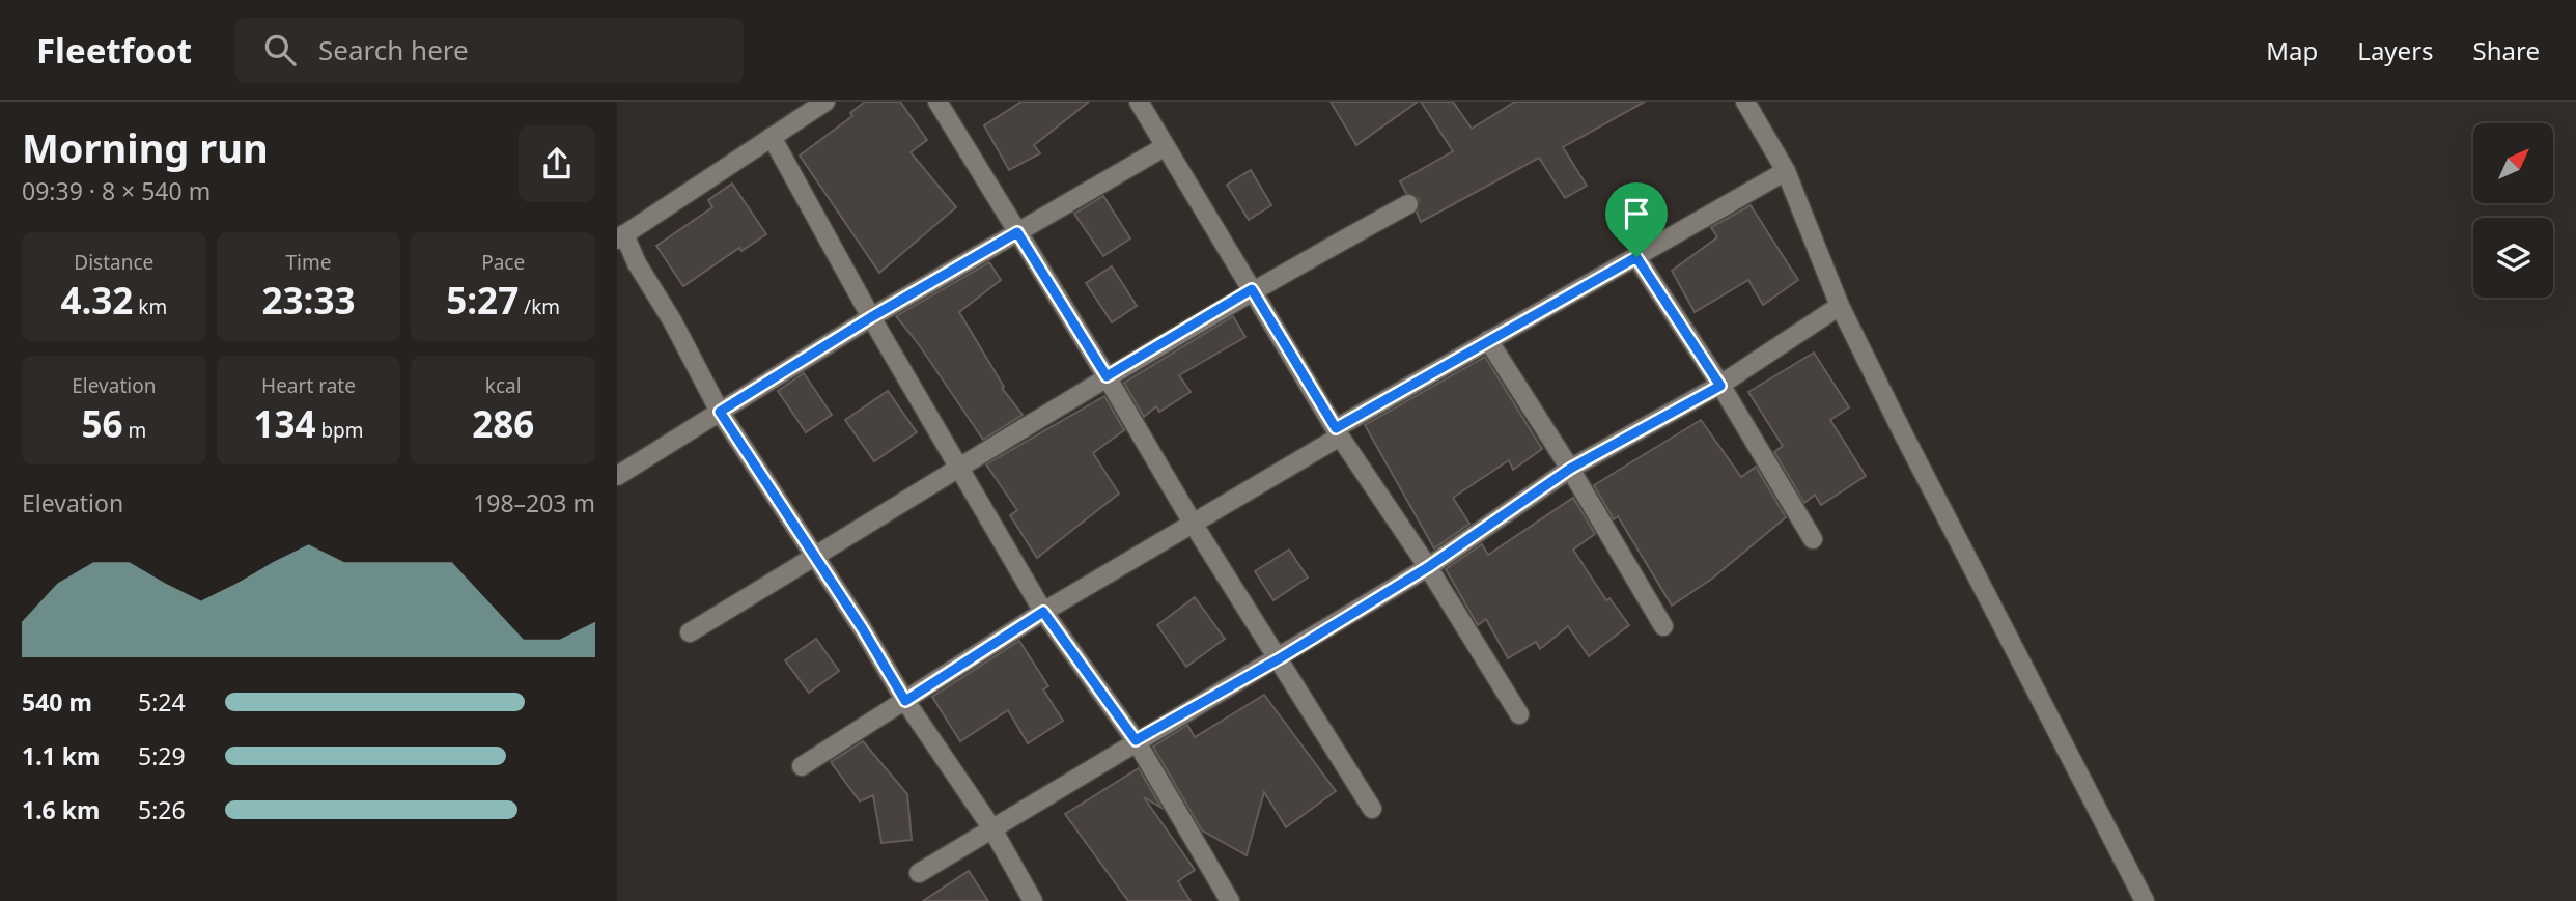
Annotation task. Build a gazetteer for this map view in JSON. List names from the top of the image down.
{
  "north": "top right",
  "page": {
    "header": "Fleetfoot",
    "search": "Search here",
    "nav": ["Map", "Layers", "Share"],
    "heading": ["Morning run", "09:39 · 8 × 540 m"],
    "stats": [
      ["Distance", "4.32 km"],
      ["Time", "23:33"],
      ["Pace", "5:27 /km"],
      ["Elevation", "56 m"],
      ["Heart rate", "134 bpm"],
      ["kcal", "286"]
    ],
    "chart": ["Elevation", "198–203 m"],
    "list": [
      {
        "name": "540 m",
        "note": "5:24"
      },
      {
        "name": "1.1 km",
        "note": "5:29"
      },
      {
        "name": "1.6 km",
        "note": "5:26"
      }
    ]
  }
}
